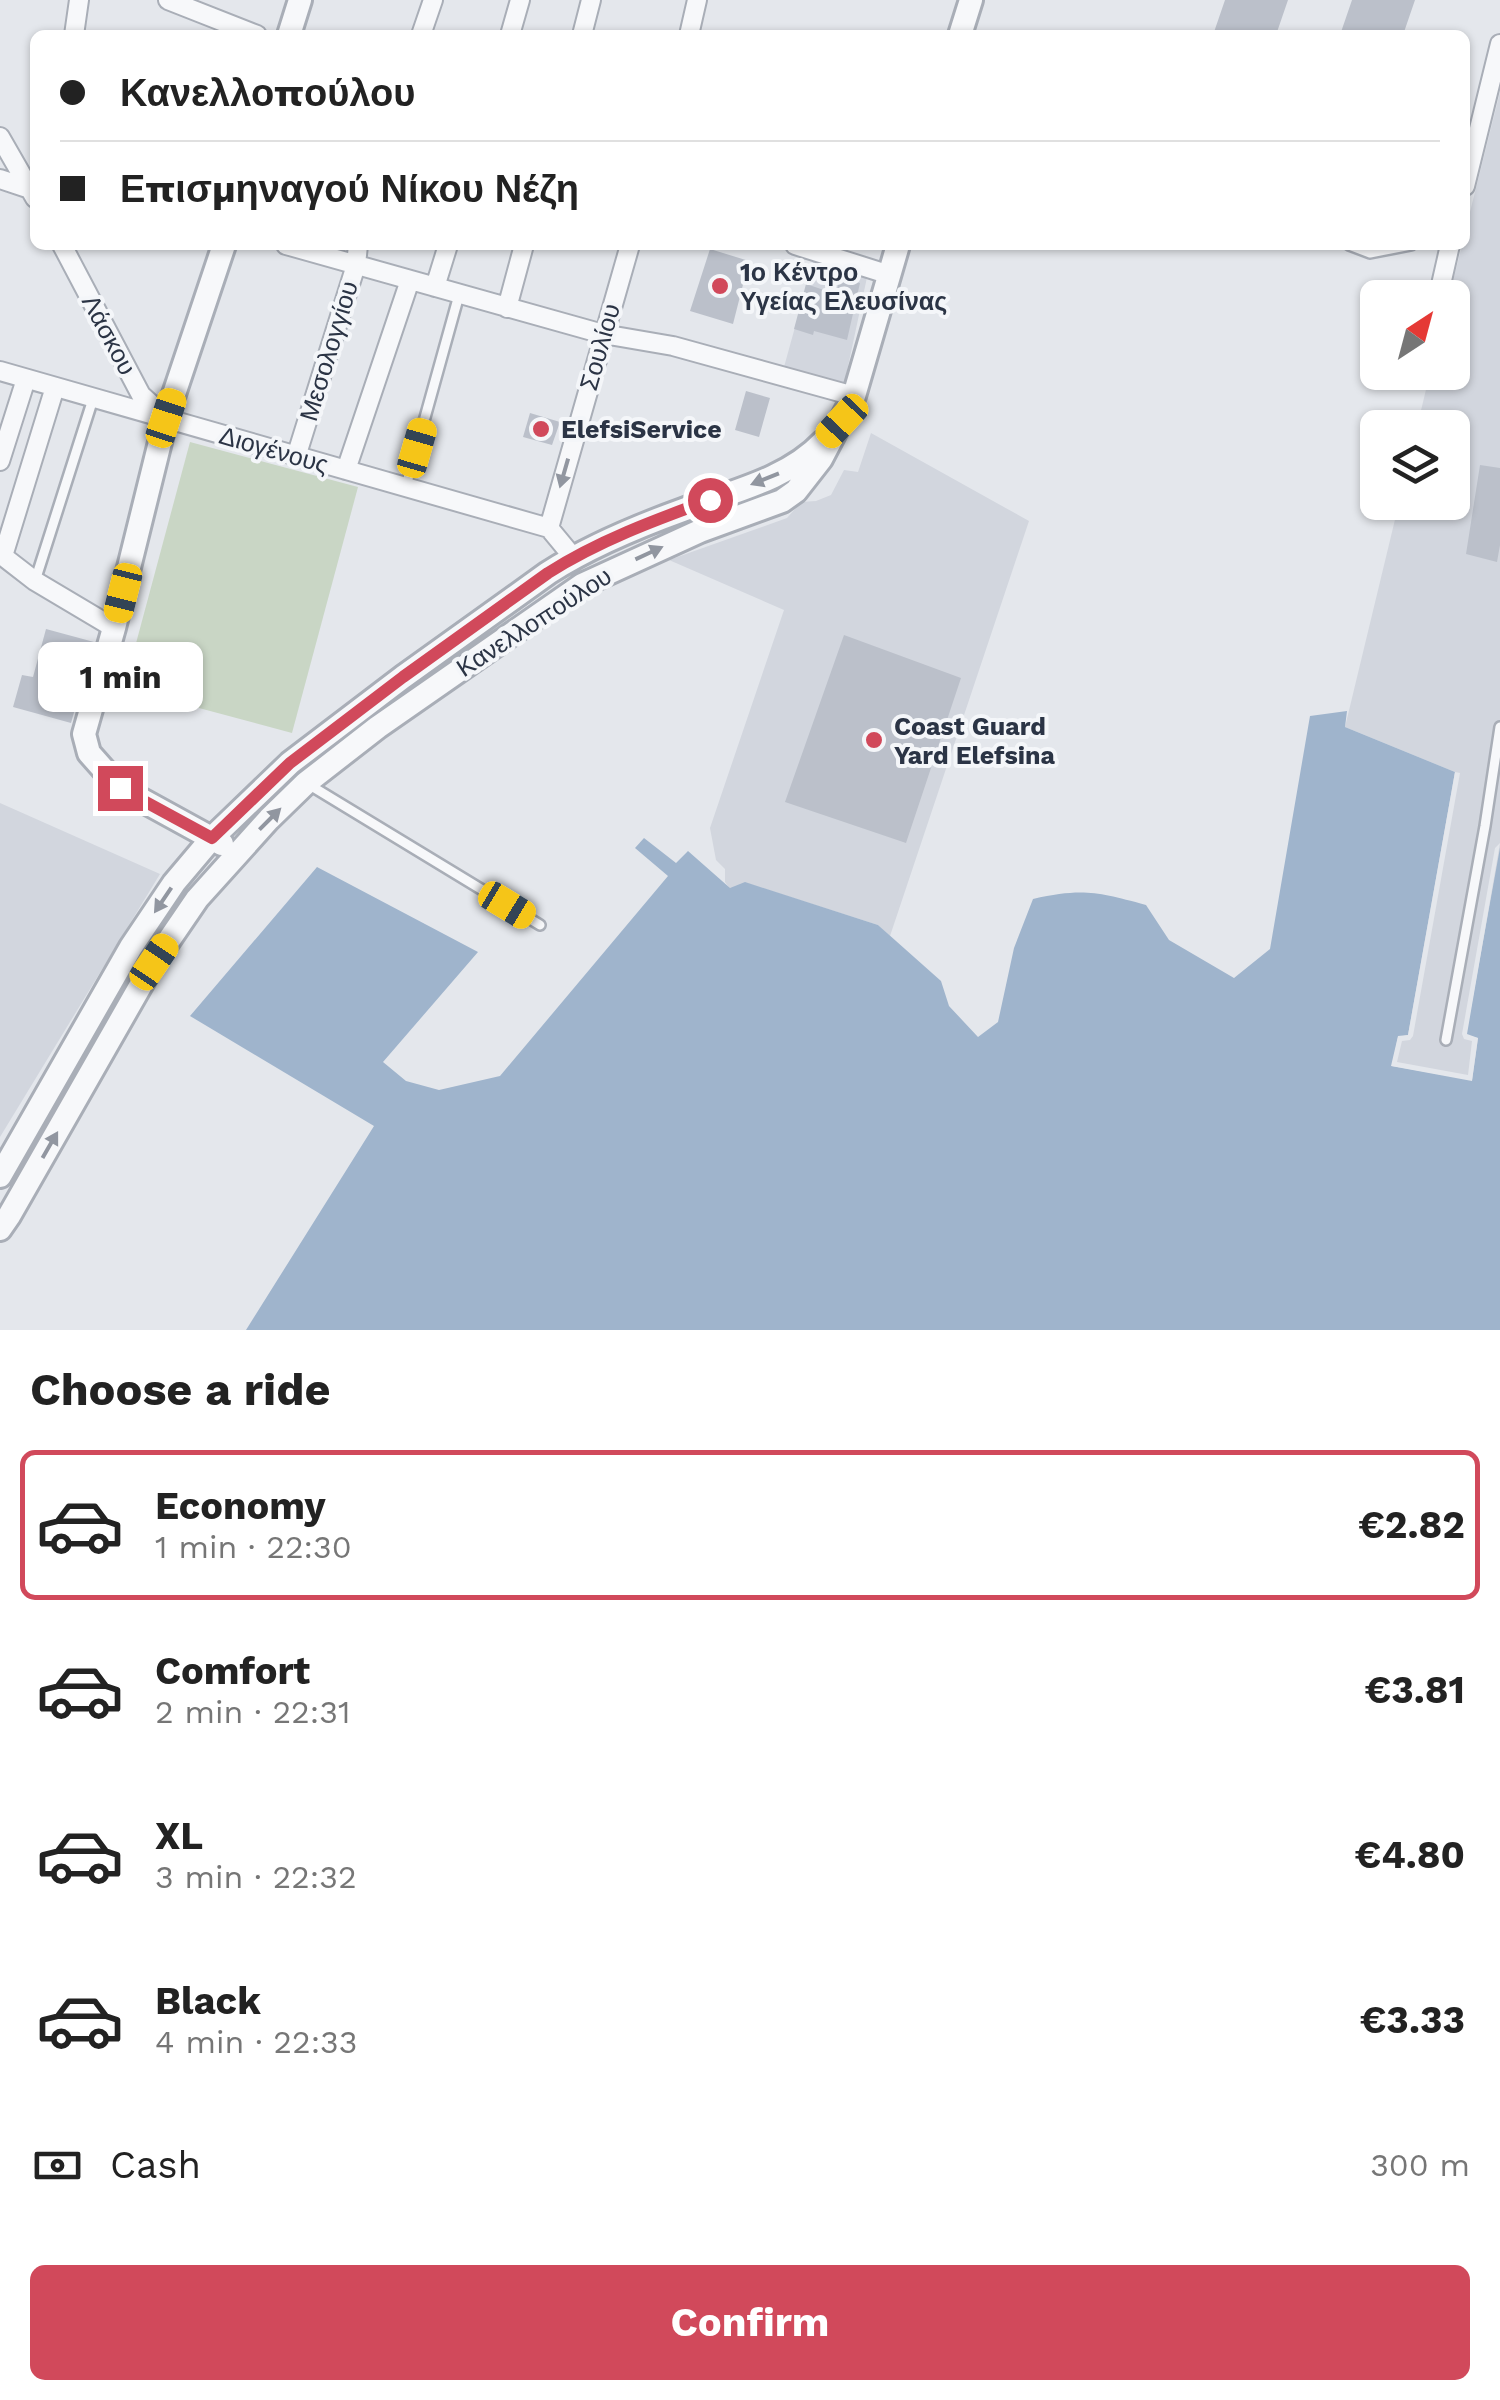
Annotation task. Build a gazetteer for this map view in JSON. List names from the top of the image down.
{
  "streets": {
    "street": [
      "Λάσκου",
      "Σουλίου",
      "Μεσολογγίου",
      "Διογένους",
      "Κανελλοπούλου"
    ]
  },
  "crossings": [
    ["Λάσκου", "Διογένους"],
    ["Σουλίου", "Διογένους"],
    ["Μεσολογγίου", "Διογένους"]
  ],
  "one_way": ["Σουλίου"],
  "places": ["1ο Κέντρο Υγείας Ελευσίνας", "ElefsiService", "Coast Guard Yard Elefsina"],
  "north": "top right",
  "page": {
    "banner": ["Κανελλοπούλου", "Επισμηναγού Νίκου Νέζη"],
    "bubble": "1 min",
    "heading": "Choose a ride",
    "list": [
      {
        "name": "Economy",
        "note": "1 min · 22:30",
        "value": "€2.82"
      },
      {
        "name": "Comfort",
        "note": "2 min · 22:31",
        "value": "€3.81"
      },
      {
        "name": "XL",
        "note": "3 min · 22:32",
        "value": "€4.80"
      },
      {
        "name": "Black",
        "note": "4 min · 22:33",
        "value": "€3.33"
      }
    ],
    "pay": ["Cash", "300 m"],
    "buttons": "Confirm"
  }
}
